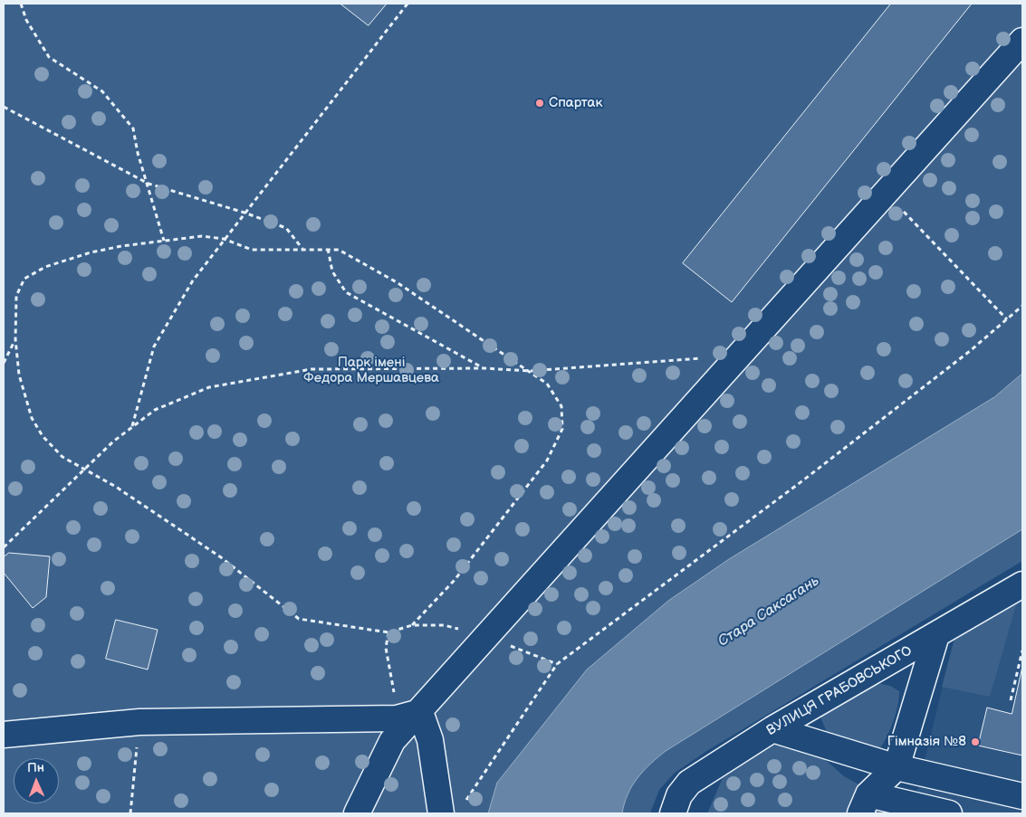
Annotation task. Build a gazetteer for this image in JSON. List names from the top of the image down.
{
  "streets": {
    "street": ["ВУЛИЦЯ ГРАБОВСЬКОГО"]
  },
  "water": ["Стара Саксагань"],
  "parks": ["Парк імені Федора Мершавцева"],
  "places": ["Спартак", "Гімназія №8"],
  "north": "top"
}
